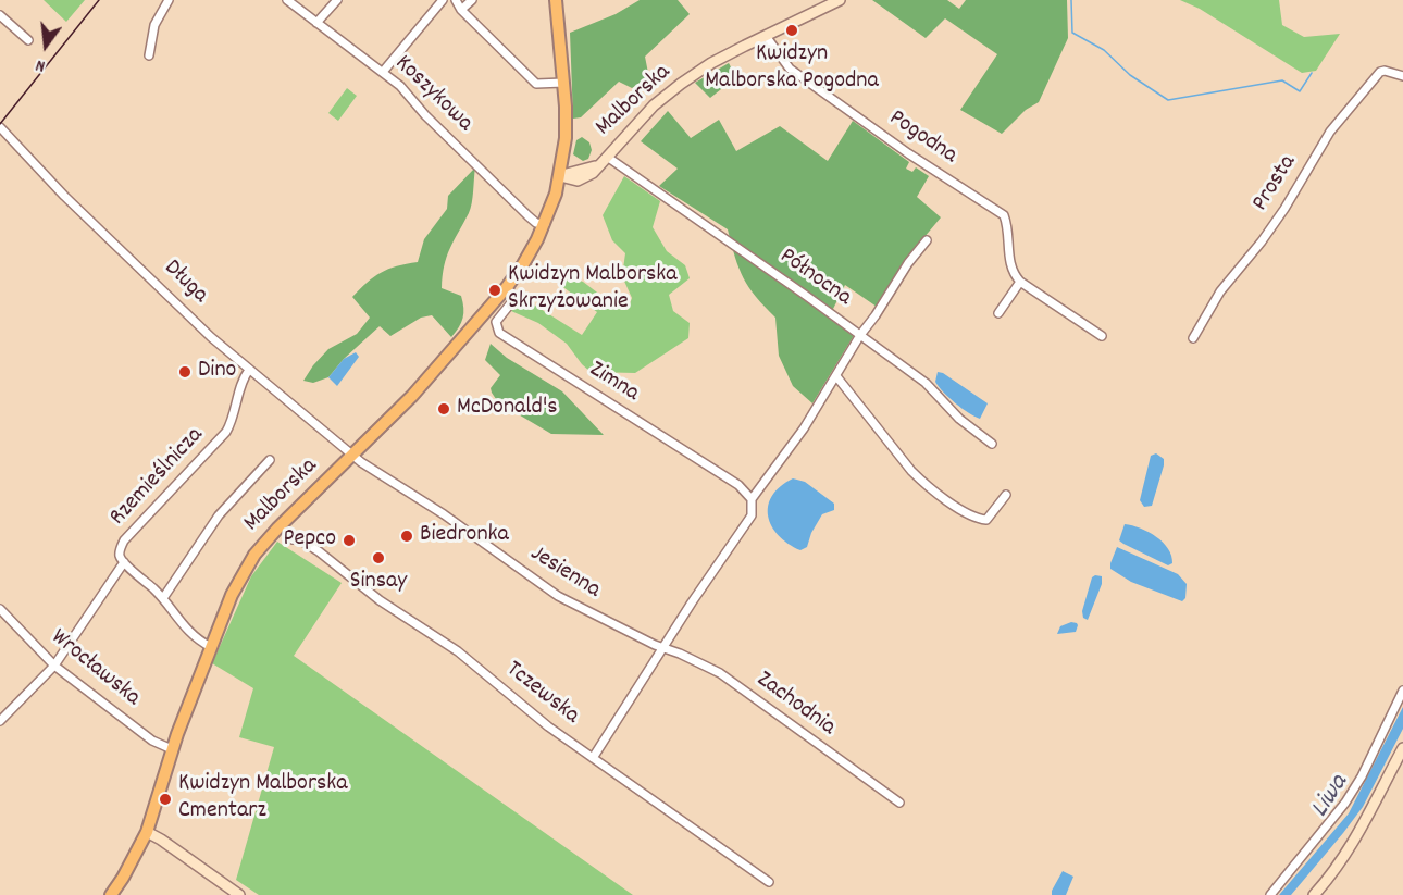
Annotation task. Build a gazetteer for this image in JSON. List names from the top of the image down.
{
  "streets": {
    "main road": ["Malborska"],
    "street": [
      "Koszykowa",
      "Pogodna",
      "Prosta",
      "Północna",
      "Długa",
      "Zimna",
      "Rzemieślnicza",
      "Jesienna",
      "Wrocławska",
      "Tczewska",
      "Zachodnia"
    ]
  },
  "crossings": [
    ["Koszykowa", "Malborska"],
    ["Malborska", "Pogodna"],
    ["Malborska", "Północna"],
    ["Malborska", "Długa"],
    ["Malborska", "Zimna"],
    ["Malborska", "Rzemieślnicza"],
    ["Malborska", "Jesienna"],
    ["Malborska", "Wrocławska"],
    ["Długa", "Rzemieślnicza"],
    ["Długa", "Jesienna"],
    ["Jesienna", "Zachodnia"]
  ],
  "water": ["Liwa"],
  "places": [
    "Kwidzyn Malborska Pogodna",
    "Kwidzyn Malborska Skrzyżowanie",
    "Dino",
    "McDonald's",
    "Biedronka",
    "Pepco",
    "Sinsay",
    "Kwidzyn Malborska Cmentarz"
  ],
  "north": "bottom"
}
